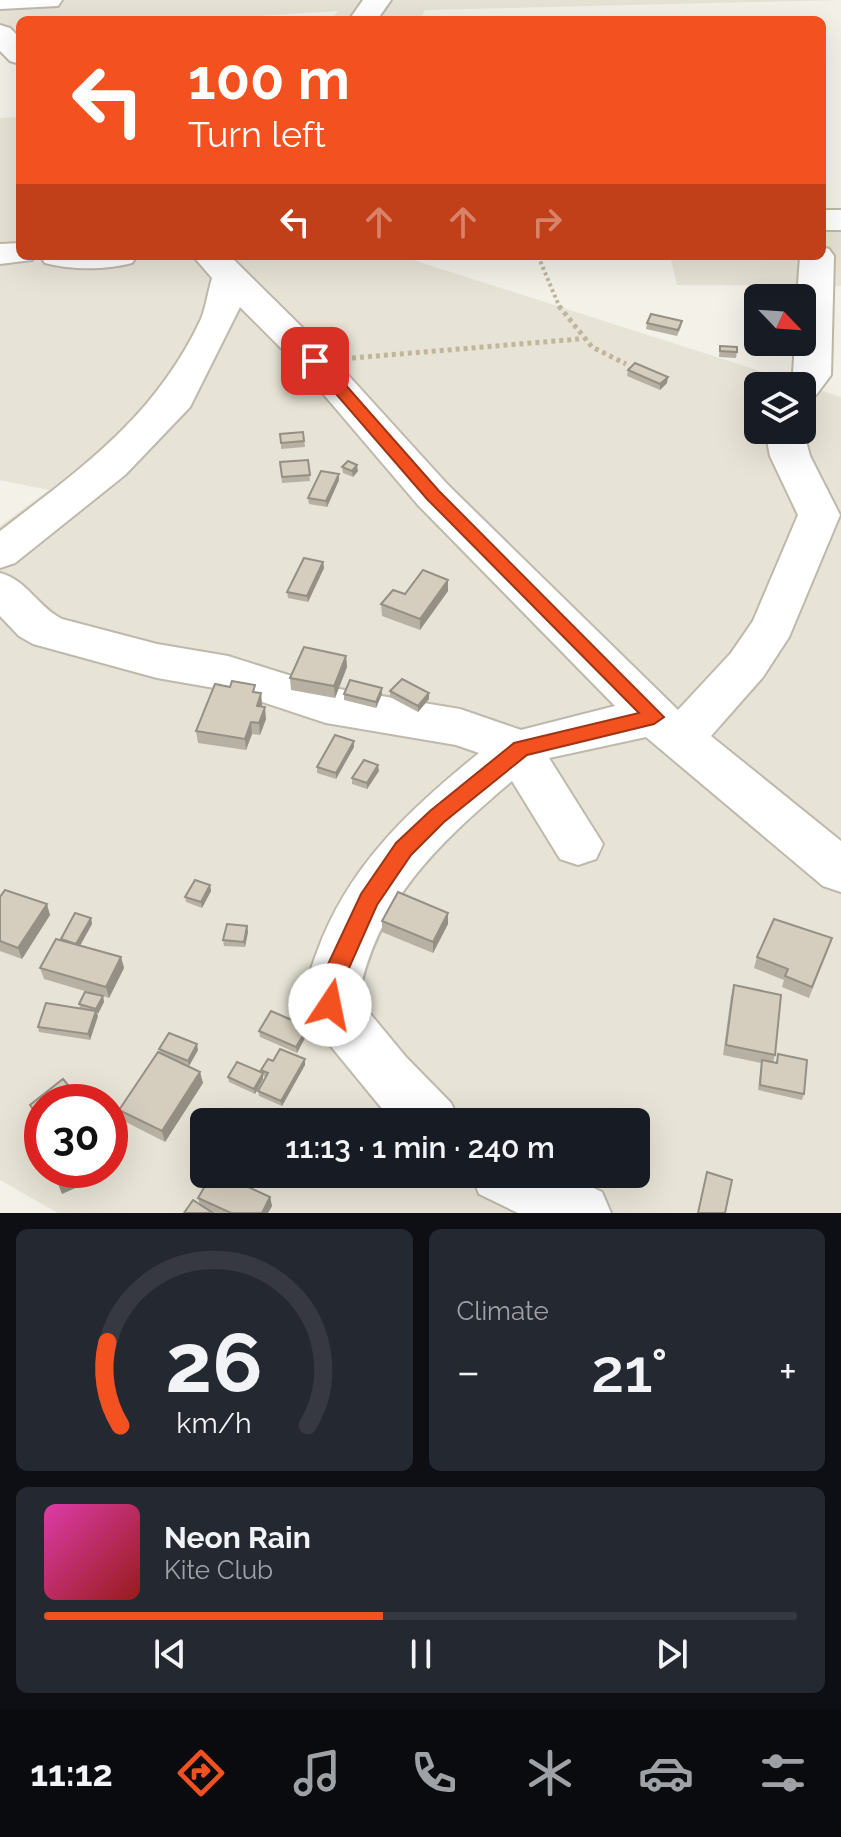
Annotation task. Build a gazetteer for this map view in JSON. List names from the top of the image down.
{
  "north": "bottom right",
  "page": {
    "turn": ["100 m", "Turn left"],
    "limit": "30",
    "trip": "11:13 · 1 min · 240 m",
    "tile": "Climate",
    "heat": ["−", "21°", "+"],
    "song": ["Neon Rain", "Kite Club"],
    "tabs": "11:12",
    "gauge": ["26", "km/h"]
  }
}
